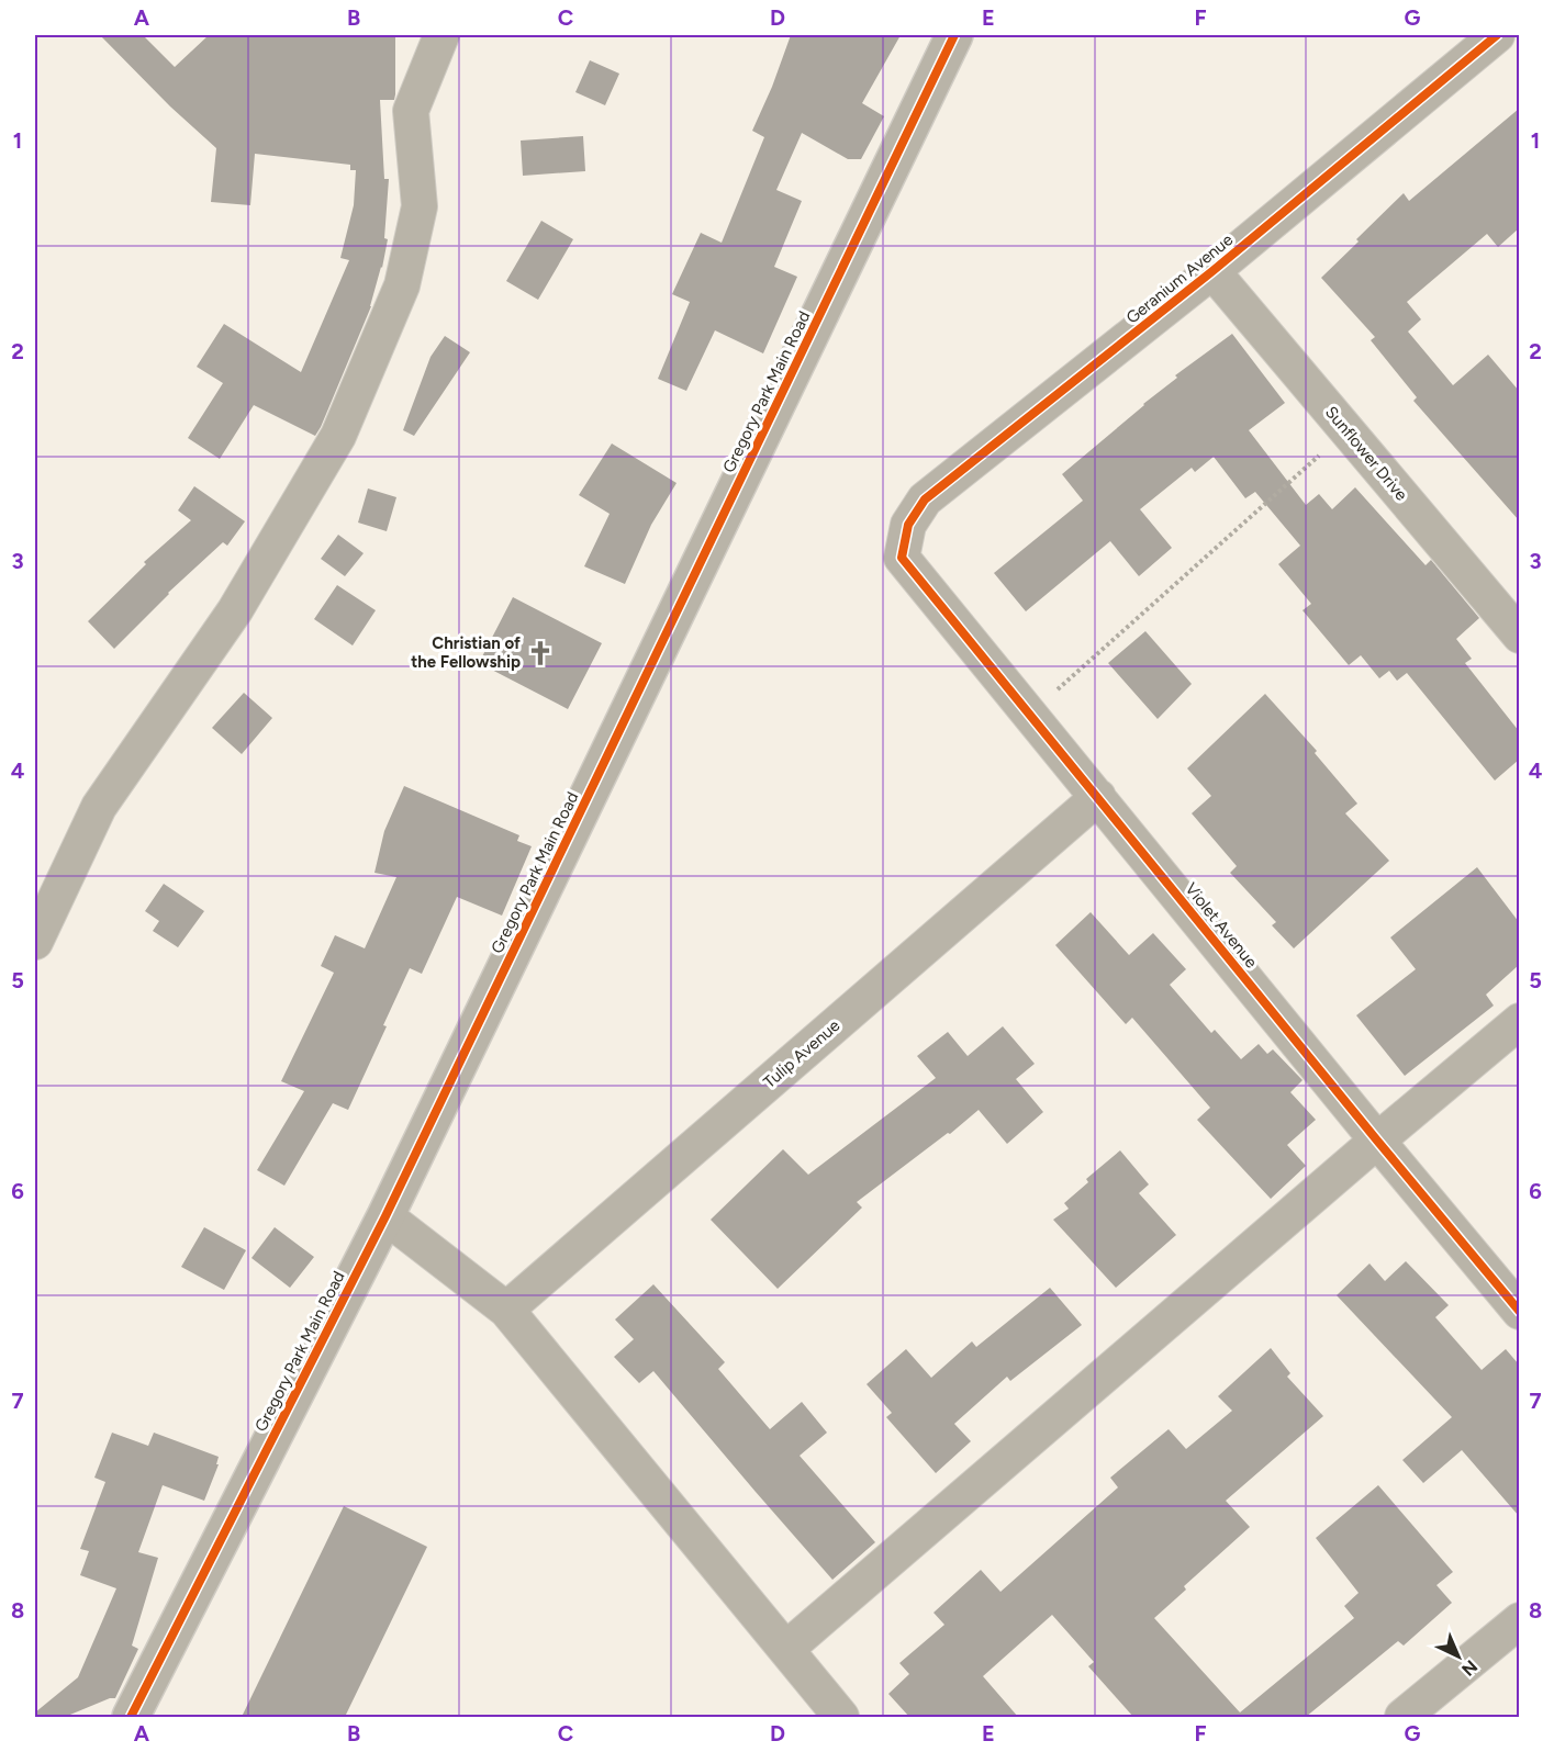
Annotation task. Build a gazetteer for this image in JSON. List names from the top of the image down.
{
  "streets": {
    "street": [
      "Geranium Avenue",
      "Gregory Park Main Road",
      "Sunflower Drive",
      "Violet Avenue",
      "Tulip Avenue"
    ]
  },
  "crossings": [
    ["Geranium Avenue", "Sunflower Drive"],
    ["Geranium Avenue", "Violet Avenue"],
    ["Violet Avenue", "Tulip Avenue"]
  ],
  "places": {
    "church": ["Christian of the Fellowship"]
  },
  "north": "bottom right",
  "grid": {
    "columns": [
      "A",
      "B",
      "C",
      "D",
      "E",
      "F",
      "G"
    ],
    "rows": [
      "1",
      "2",
      "3",
      "4",
      "5",
      "6",
      "7",
      "8"
    ]
  }
}
